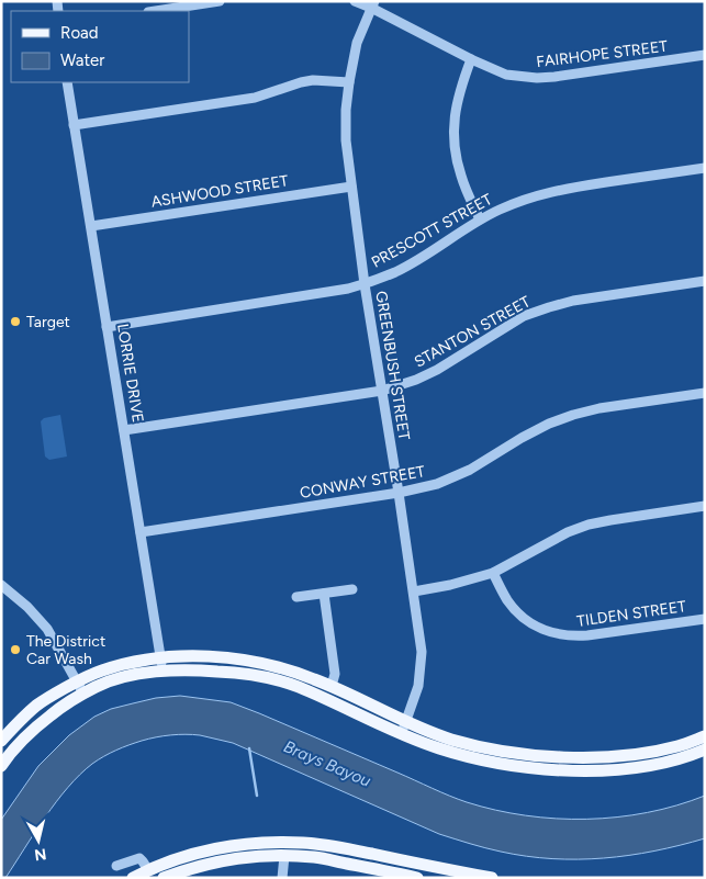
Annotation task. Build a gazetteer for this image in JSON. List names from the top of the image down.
{
  "streets": {
    "street": [
      "FAIRHOPE STREET",
      "ASHWOOD STREET",
      "PRESCOTT STREET",
      "STANTON STREET",
      "GREENBUSH STREET",
      "LORRIE DRIVE",
      "CONWAY STREET",
      "TILDEN STREET"
    ]
  },
  "crossings": [
    ["FAIRHOPE STREET", "GREENBUSH STREET"],
    ["ASHWOOD STREET", "GREENBUSH STREET"],
    ["ASHWOOD STREET", "LORRIE DRIVE"],
    ["PRESCOTT STREET", "GREENBUSH STREET"],
    ["PRESCOTT STREET", "LORRIE DRIVE"],
    ["STANTON STREET", "GREENBUSH STREET"],
    ["STANTON STREET", "LORRIE DRIVE"],
    ["GREENBUSH STREET", "CONWAY STREET"],
    ["LORRIE DRIVE", "CONWAY STREET"]
  ],
  "water": ["Brays Bayou"],
  "places": ["Target", "The District Car Wash"],
  "legend": ["Road", "Water"],
  "north": "bottom"
}
